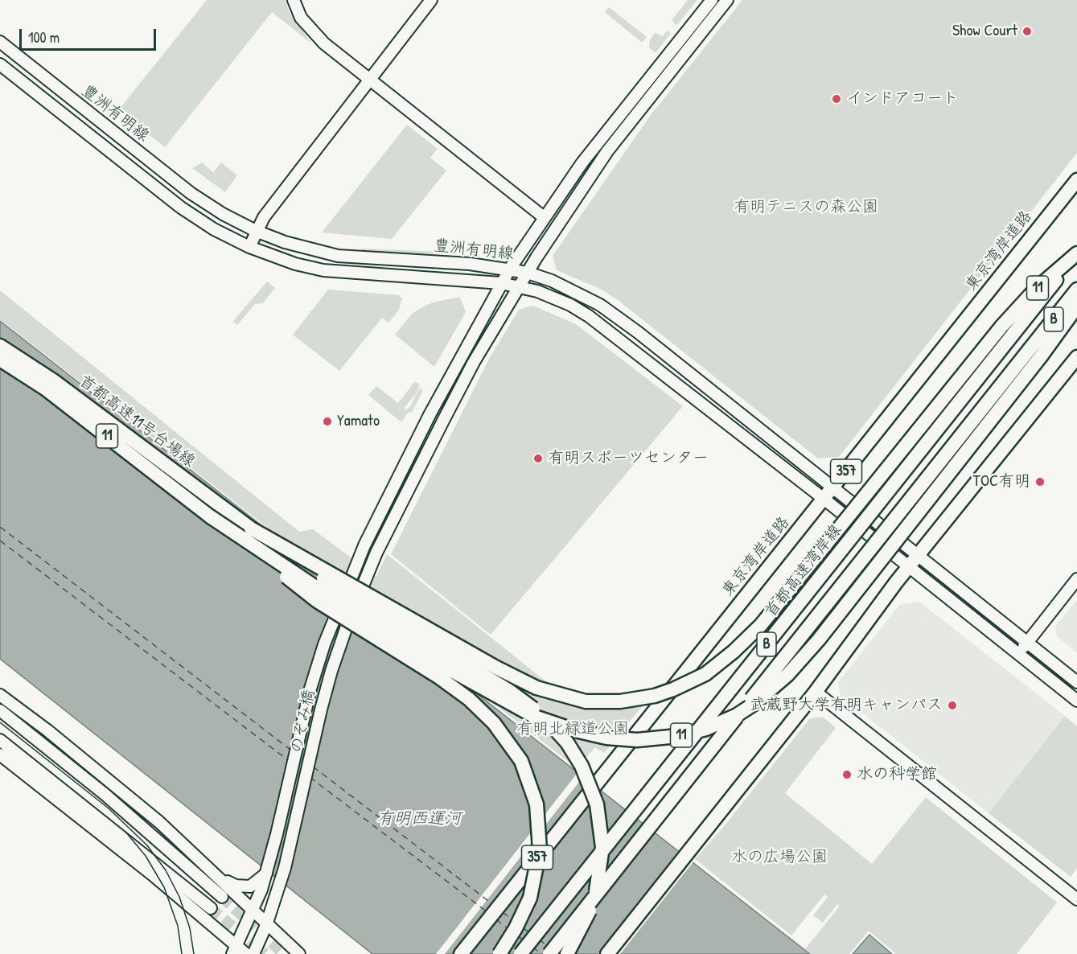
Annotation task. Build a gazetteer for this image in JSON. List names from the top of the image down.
{
  "streets": {
    "highway": [
      "東京湾岸道路",
      "11",
      "B",
      "首都高速11号台場線",
      "357",
      "首都高速湾岸線"
    ],
    "street": ["豊洲有明線", "のぞみ橋"]
  },
  "crossings": [
    ["豊洲有明線", "東京湾岸道路"],
    ["豊洲有明線", "のぞみ橋"],
    ["11", "B"],
    ["11", "首都高速11号台場線"],
    ["11", "首都高速湾岸線"]
  ],
  "water": ["有明西運河"],
  "parks": ["有明テニスの森公園", "有明北緑道公園", "水の広場公園"],
  "places": [
    "Show Court",
    "インドアコート",
    "Yamato",
    "有明スポーツセンター",
    "TOC有明",
    "武蔵野大学有明キャンパス",
    "水の科学館"
  ],
  "scale_bar": "100 m"
}
